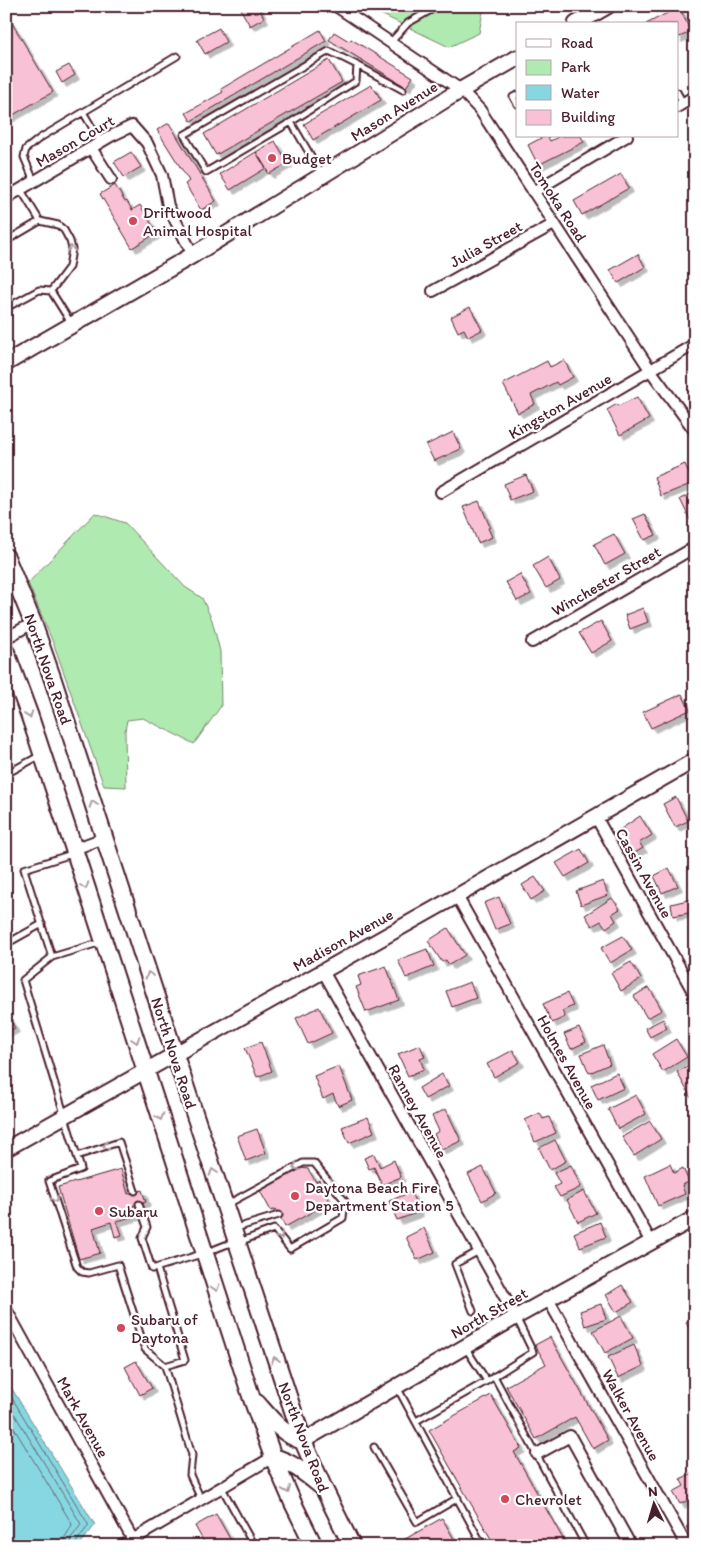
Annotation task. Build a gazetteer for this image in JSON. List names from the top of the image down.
{
  "streets": {
    "main road": ["Mason Avenue", "North Nova Road"],
    "street": [
      "Mason Court",
      "Tomoka Road",
      "Julia Street",
      "Kingston Avenue",
      "Winchester Street",
      "Cassin Avenue",
      "Madison Avenue",
      "Holmes Avenue",
      "Ranney Avenue",
      "North Street",
      "Walker Avenue",
      "Mark Avenue"
    ]
  },
  "crossings": [
    ["Mason Avenue", "Mason Court"],
    ["Mason Avenue", "Tomoka Road"],
    ["Tomoka Road", "Julia Street"],
    ["Tomoka Road", "Kingston Avenue"],
    ["North Nova Road", "Madison Avenue"],
    ["North Nova Road", "North Street"],
    ["Cassin Avenue", "Madison Avenue"],
    ["Madison Avenue", "Holmes Avenue"],
    ["Madison Avenue", "Ranney Avenue"],
    ["Holmes Avenue", "North Street"],
    ["Ranney Avenue", "North Street"],
    ["North Street", "Walker Avenue"]
  ],
  "places": [
    "Budget",
    "Driftwood Animal Hospital",
    "Daytona Beach Fire Department Station 5",
    "Subaru",
    "Subaru of Daytona",
    "Chevrolet"
  ],
  "legend": [
    "Road",
    "Park",
    "Water",
    "Building"
  ],
  "north": "top"
}
